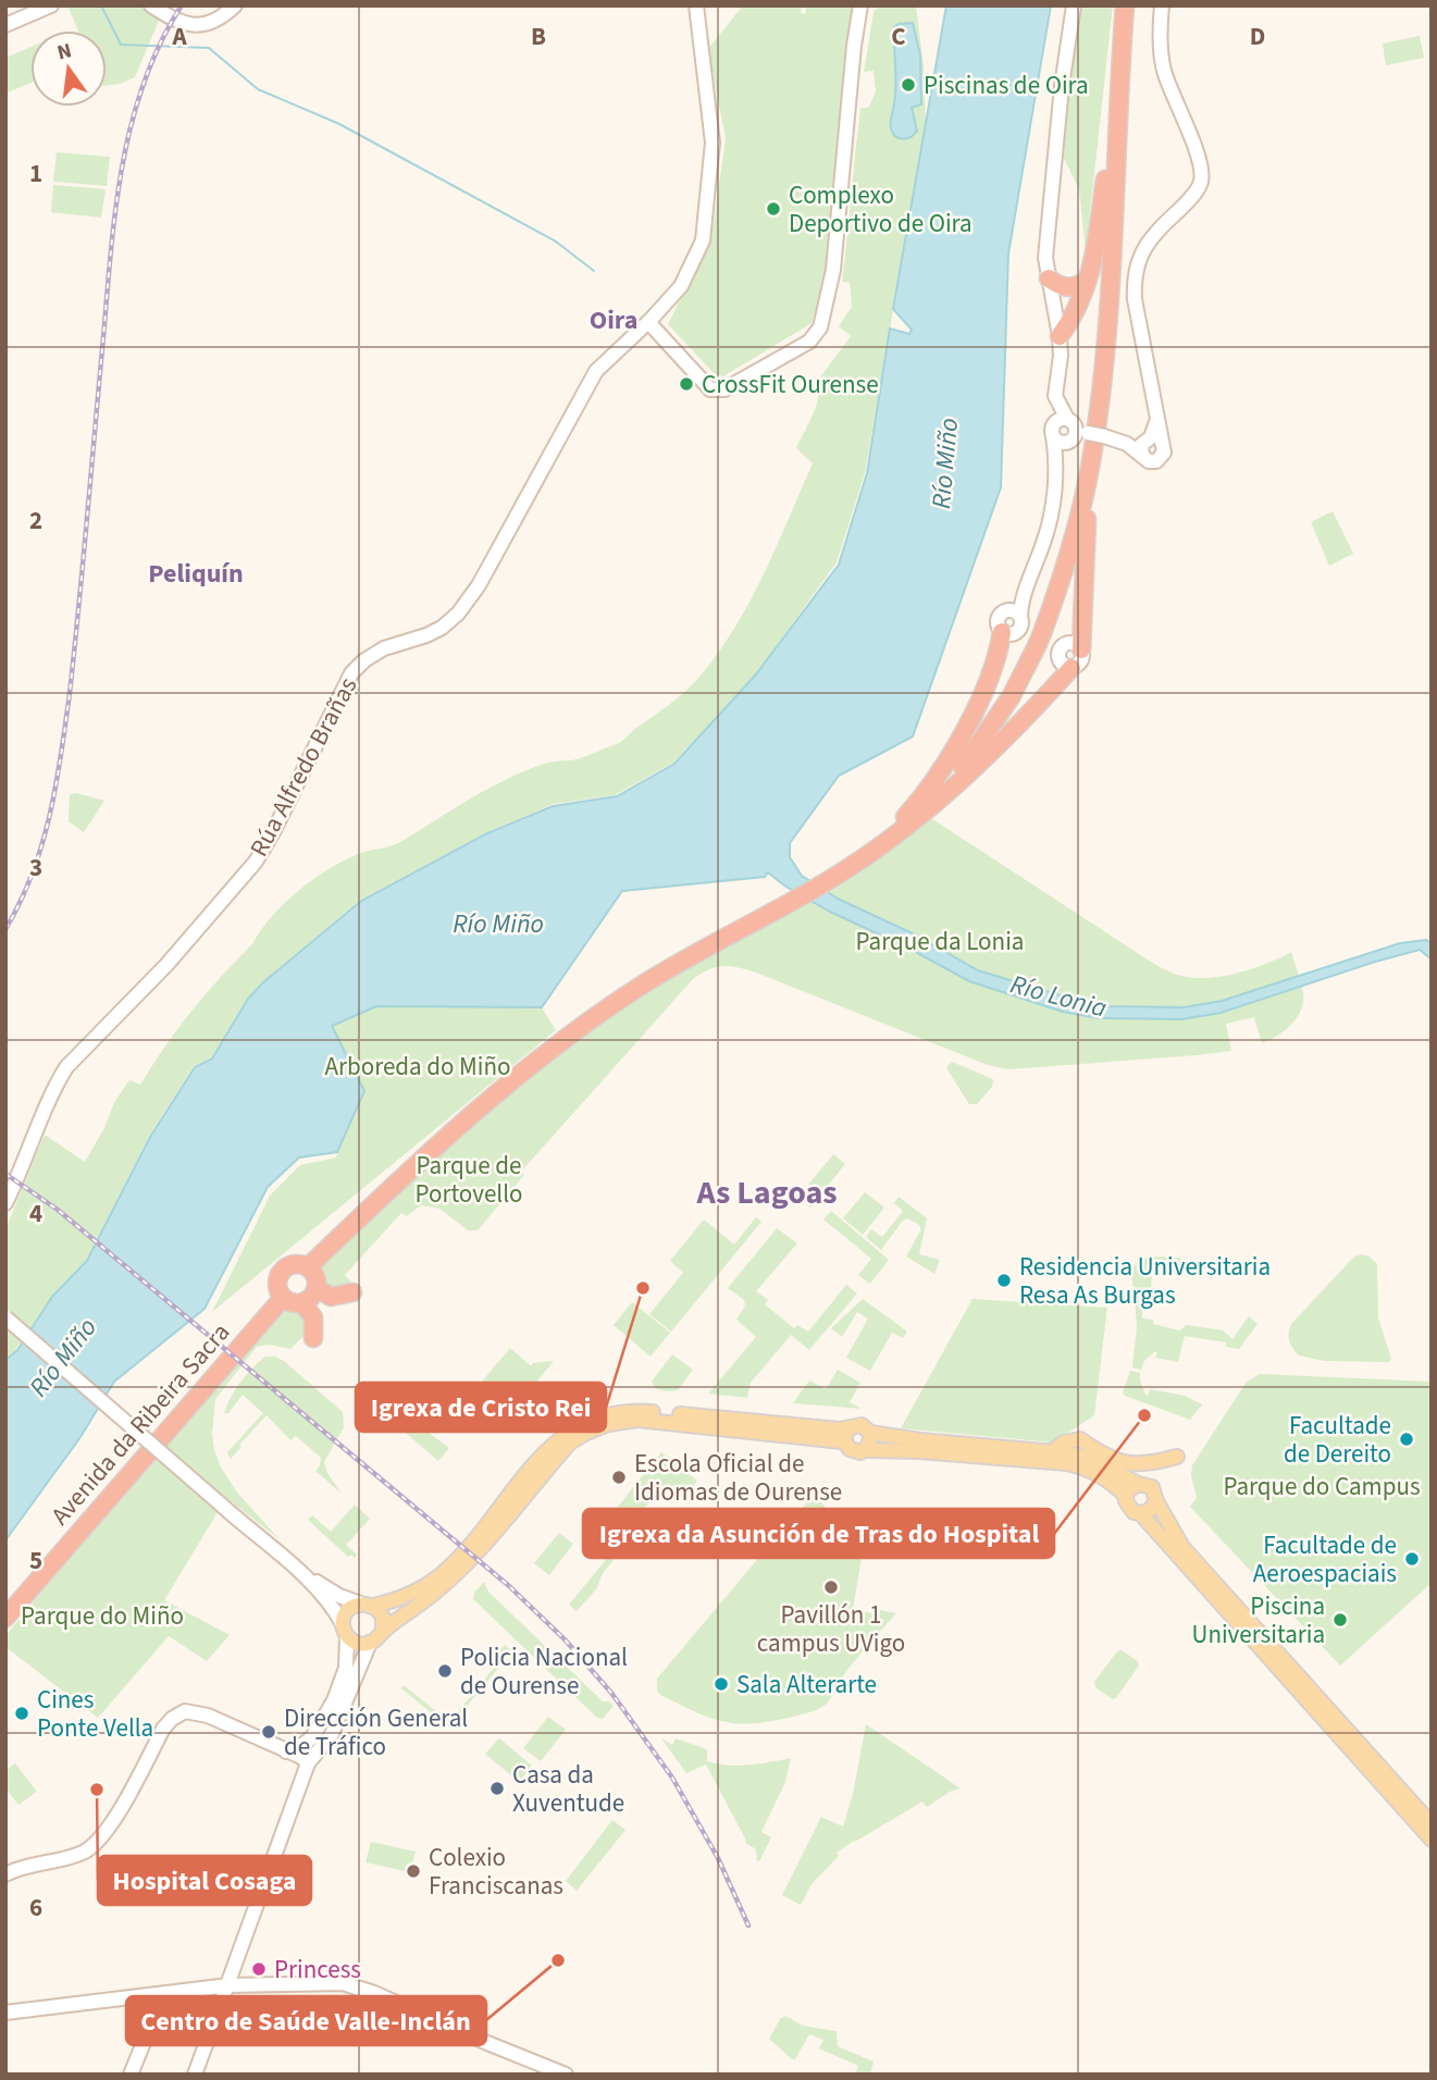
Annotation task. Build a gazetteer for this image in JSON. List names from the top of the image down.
{
  "streets": {
    "highway": ["Avenida da Ribeira Sacra"],
    "street": ["Rúa Alfredo Brañas"]
  },
  "districts": ["Oira", "Peliquín", "As Lagoas"],
  "water": ["Río Miño", "Río Lonia"],
  "parks": [
    "Parque da Lonia",
    "Arboreda do Miño",
    "Parque de Portovello",
    "Parque do Campus",
    "Parque do Miño"
  ],
  "places": [
    "Piscinas de Oira",
    "Complexo Deportivo de Oira",
    "CrossFit Ourense",
    "Residencia Universitaria Resa As Burgas",
    "Igrexa de Cristo Rei",
    "Igrexa da Asunción de Tras do Hospital",
    "Facultade de Dereito",
    "Escola Oficial de Idiomas de Ourense",
    "Facultade de Aeroespaciais",
    "Pavillón 1 campus UVigo",
    "Piscina Universitaria",
    "Policia Nacional de Ourense",
    "Sala Alterarte",
    "Cines Ponte Vella",
    "Dirección General de Tráfico",
    "Casa da Xuventude",
    "Hospital Cosaga",
    "Colexio Franciscanas",
    "Centro de Saúde Valle-Inclán",
    "Princess"
  ],
  "north": "top",
  "grid": {
    "columns": [
      "A",
      "B",
      "C",
      "D"
    ],
    "rows": [
      "1",
      "2",
      "3",
      "4",
      "5",
      "6"
    ]
  }
}
